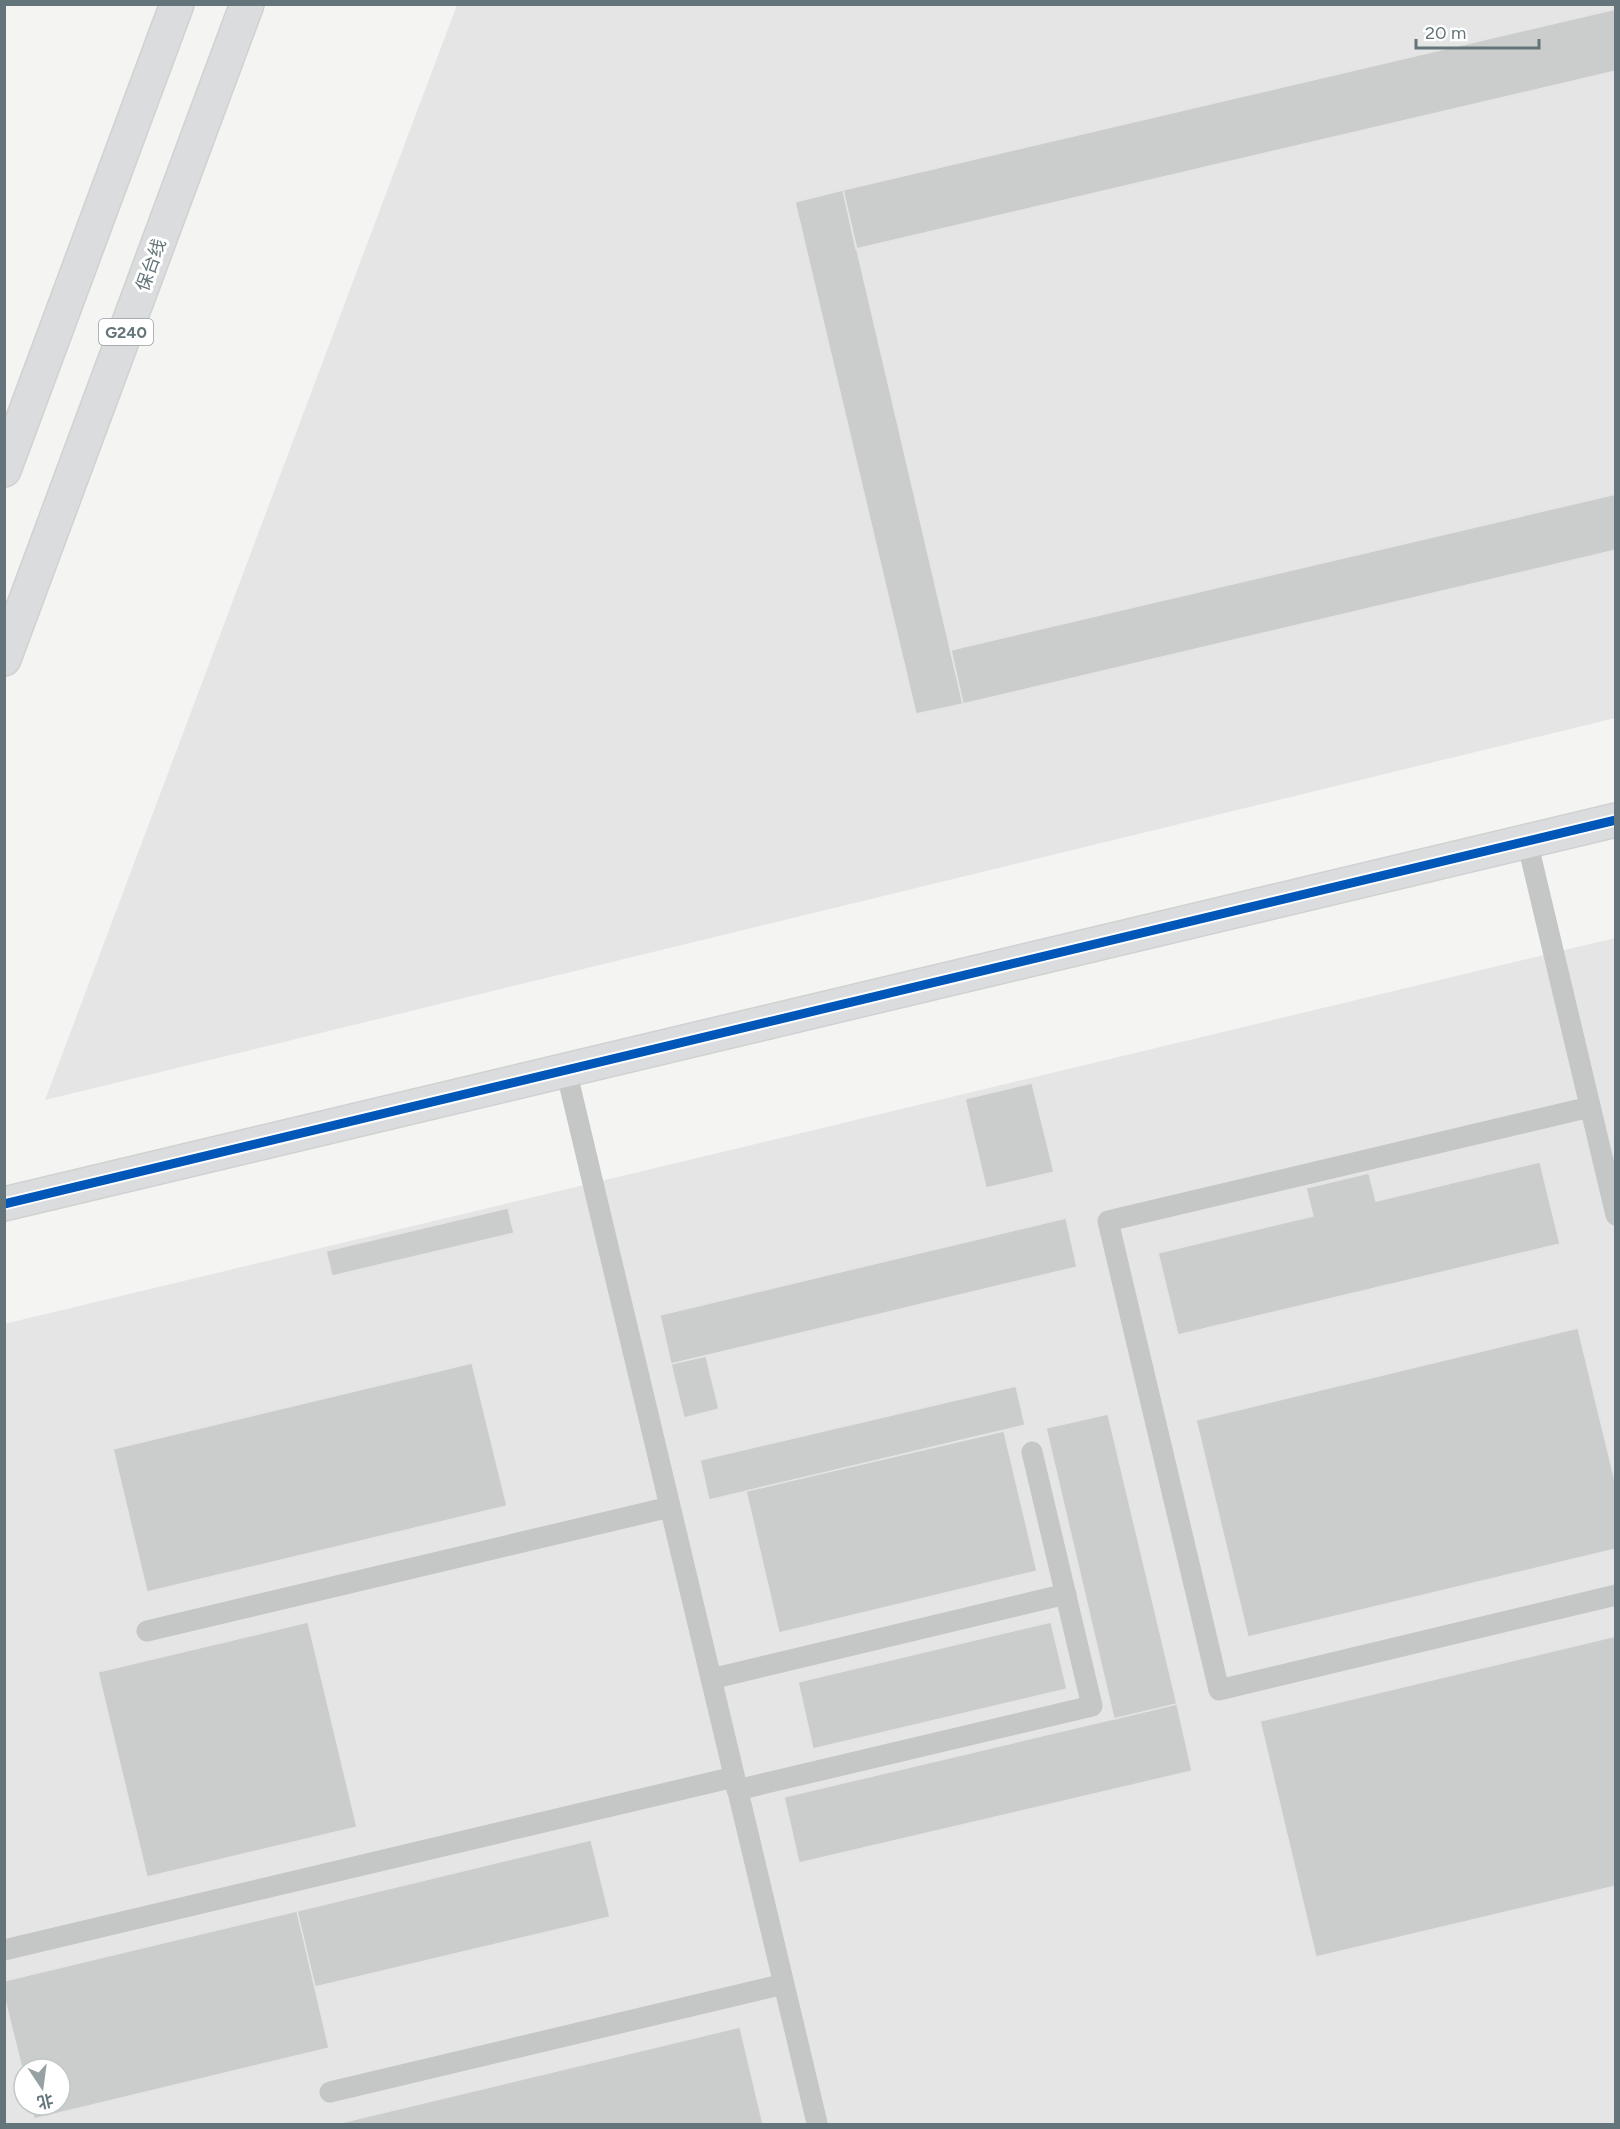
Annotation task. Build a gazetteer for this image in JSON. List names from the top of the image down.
{
  "streets": {
    "main road": ["保台线", "G240"]
  },
  "scale_bar": "20 m",
  "north": "bottom"
}
